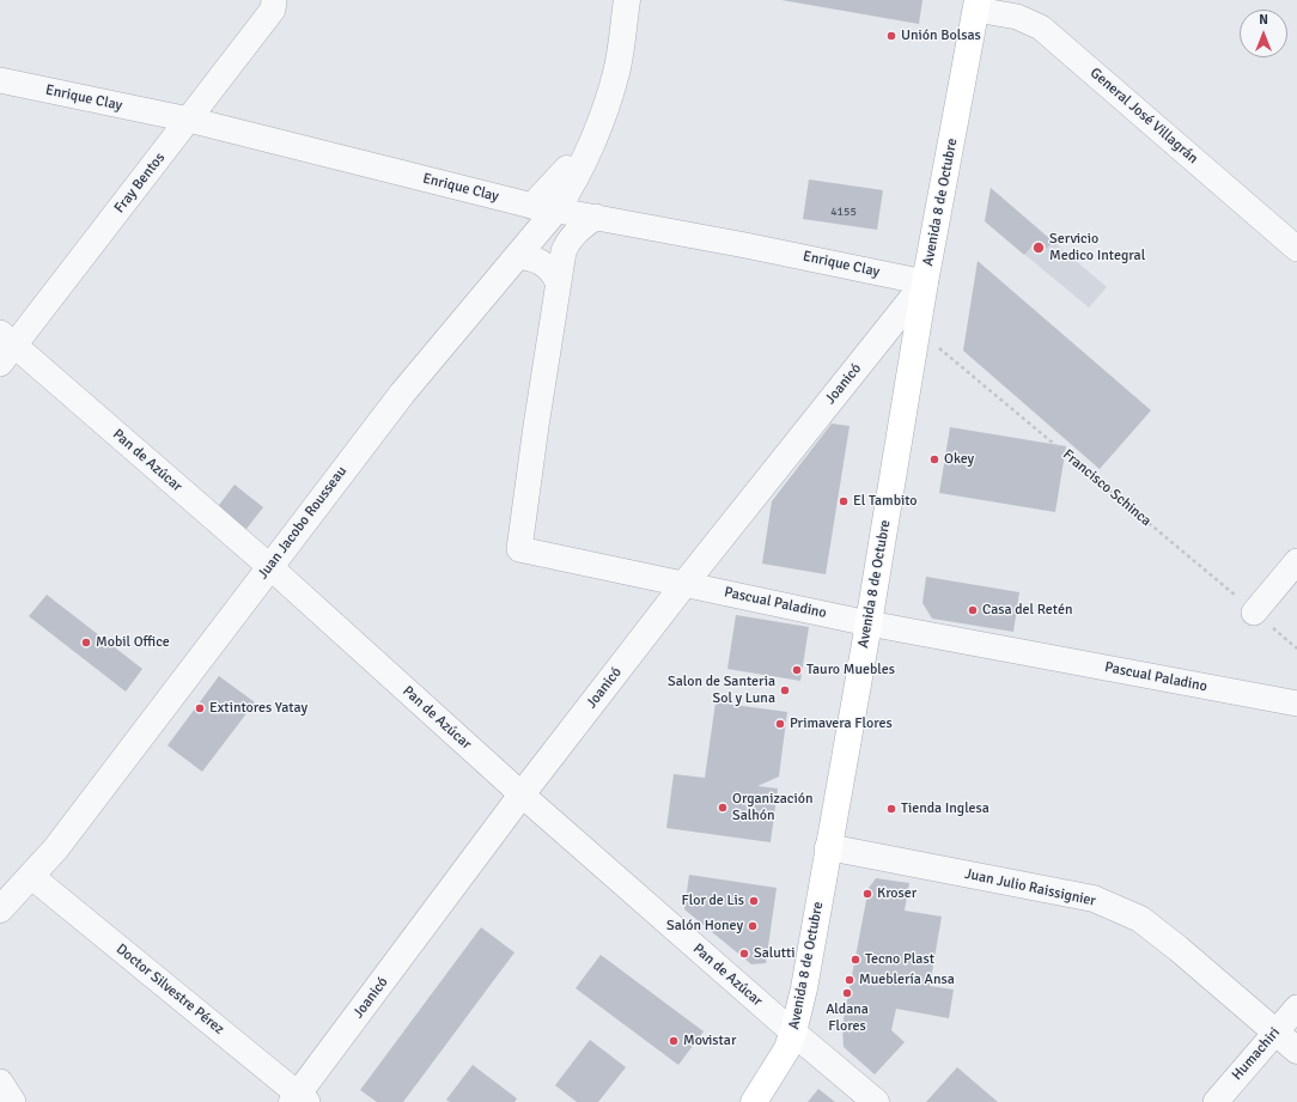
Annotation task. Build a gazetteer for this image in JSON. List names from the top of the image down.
{
  "streets": {
    "main road": ["Avenida 8 de Octubre"],
    "street": [
      "Enrique Clay",
      "General José Villagrán",
      "Fray Bentos",
      "Joanicó",
      "Pan de Azúcar",
      "Juan Jacobo Rousseau",
      "Pascual Paladino",
      "Juan Julio Raissignier",
      "Doctor Silvestre Pérez",
      "Humachiri"
    ],
    "path": ["Francisco Schinca"]
  },
  "crossings": [
    ["Enrique Clay", "Fray Bentos"],
    ["Enrique Clay", "Avenida 8 de Octubre"],
    ["Enrique Clay", "Joanicó"],
    ["Enrique Clay", "Juan Jacobo Rousseau"],
    ["Enrique Clay", "Pascual Paladino"],
    ["General José Villagrán", "Avenida 8 de Octubre"],
    ["Fray Bentos", "Pan de Azúcar"],
    ["Avenida 8 de Octubre", "Joanicó"],
    ["Avenida 8 de Octubre", "Pan de Azúcar"],
    ["Avenida 8 de Octubre", "Francisco Schinca"],
    ["Avenida 8 de Octubre", "Pascual Paladino"],
    ["Avenida 8 de Octubre", "Juan Julio Raissignier"],
    ["Joanicó", "Pan de Azúcar"],
    ["Joanicó", "Pascual Paladino"],
    ["Joanicó", "Doctor Silvestre Pérez"],
    ["Pan de Azúcar", "Juan Jacobo Rousseau"],
    ["Juan Jacobo Rousseau", "Doctor Silvestre Pérez"],
    ["Juan Julio Raissignier", "Humachiri"]
  ],
  "places": [
    "Unión Bolsas",
    "Servicio Medico Integral",
    "Okey",
    "El Tambito",
    "Casa del Retén",
    "Mobil Office",
    "Tauro Muebles",
    "Salon de Santeria Sol y Luna",
    "Extintores Yatay",
    "Primavera Flores",
    "Organización Salhón",
    "Tienda Inglesa",
    "Kroser",
    "Flor de Lis",
    "Salón Honey",
    "Salutti",
    "Tecno Plast",
    "Mueblería Ansa",
    "Aldana Flores",
    "Movistar"
  ],
  "house_numbers": ["4155"],
  "north": "top"
}
